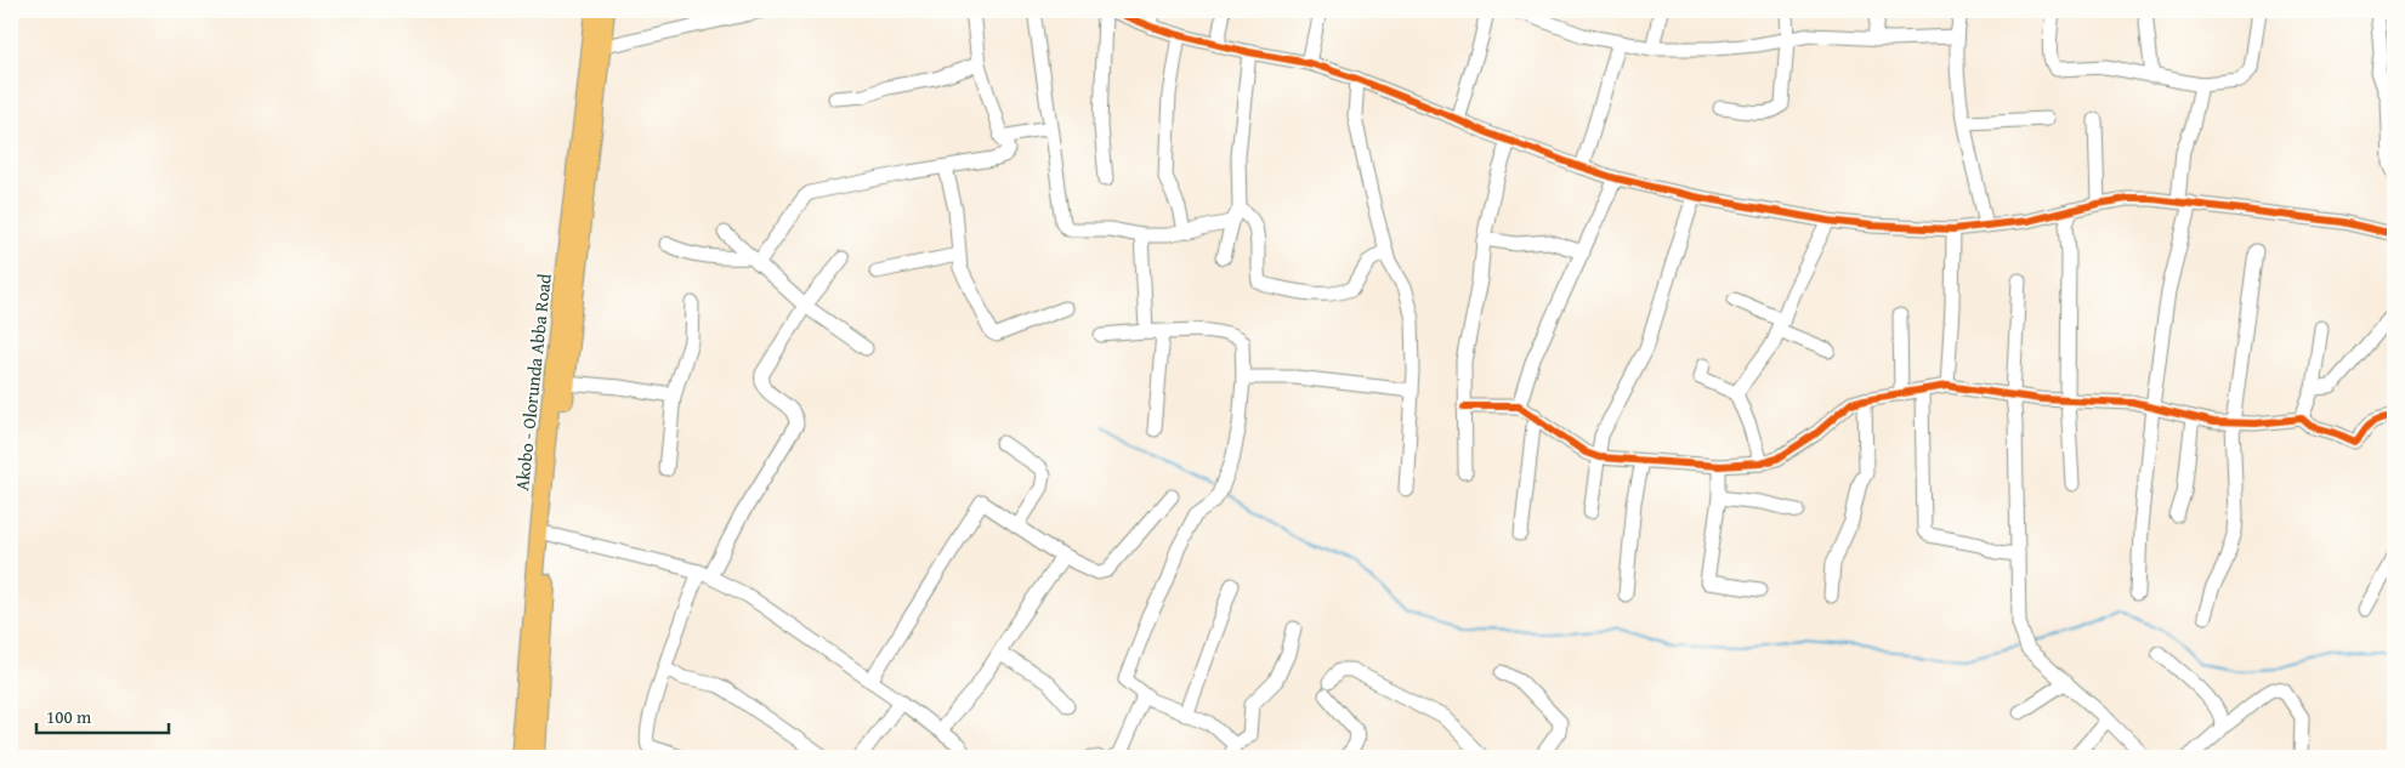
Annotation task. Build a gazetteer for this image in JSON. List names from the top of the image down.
{
  "streets": {
    "main road": ["Akobo - Olorunda Abba Road"]
  },
  "scale_bar": "100 m"
}
